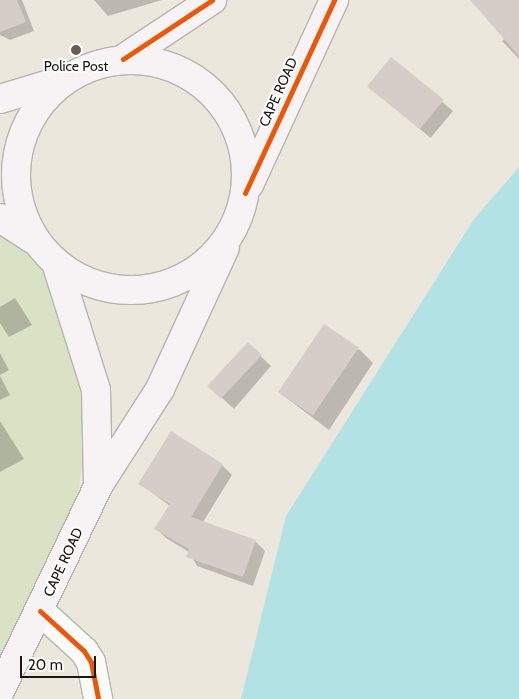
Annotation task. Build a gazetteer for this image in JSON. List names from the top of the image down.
{
  "streets": {
    "main road": ["CAPE ROAD"]
  },
  "places": ["Police Post"],
  "scale_bar": "20 m"
}
